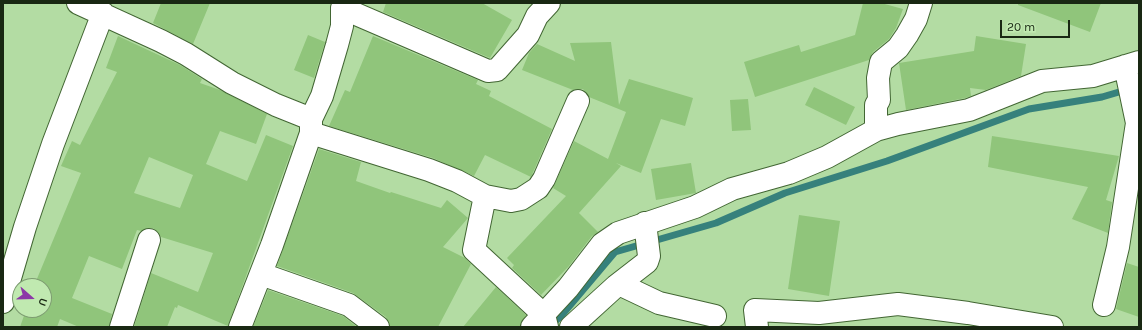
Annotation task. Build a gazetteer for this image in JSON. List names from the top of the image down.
{
  "scale_bar": "20 m",
  "north": "right"
}
